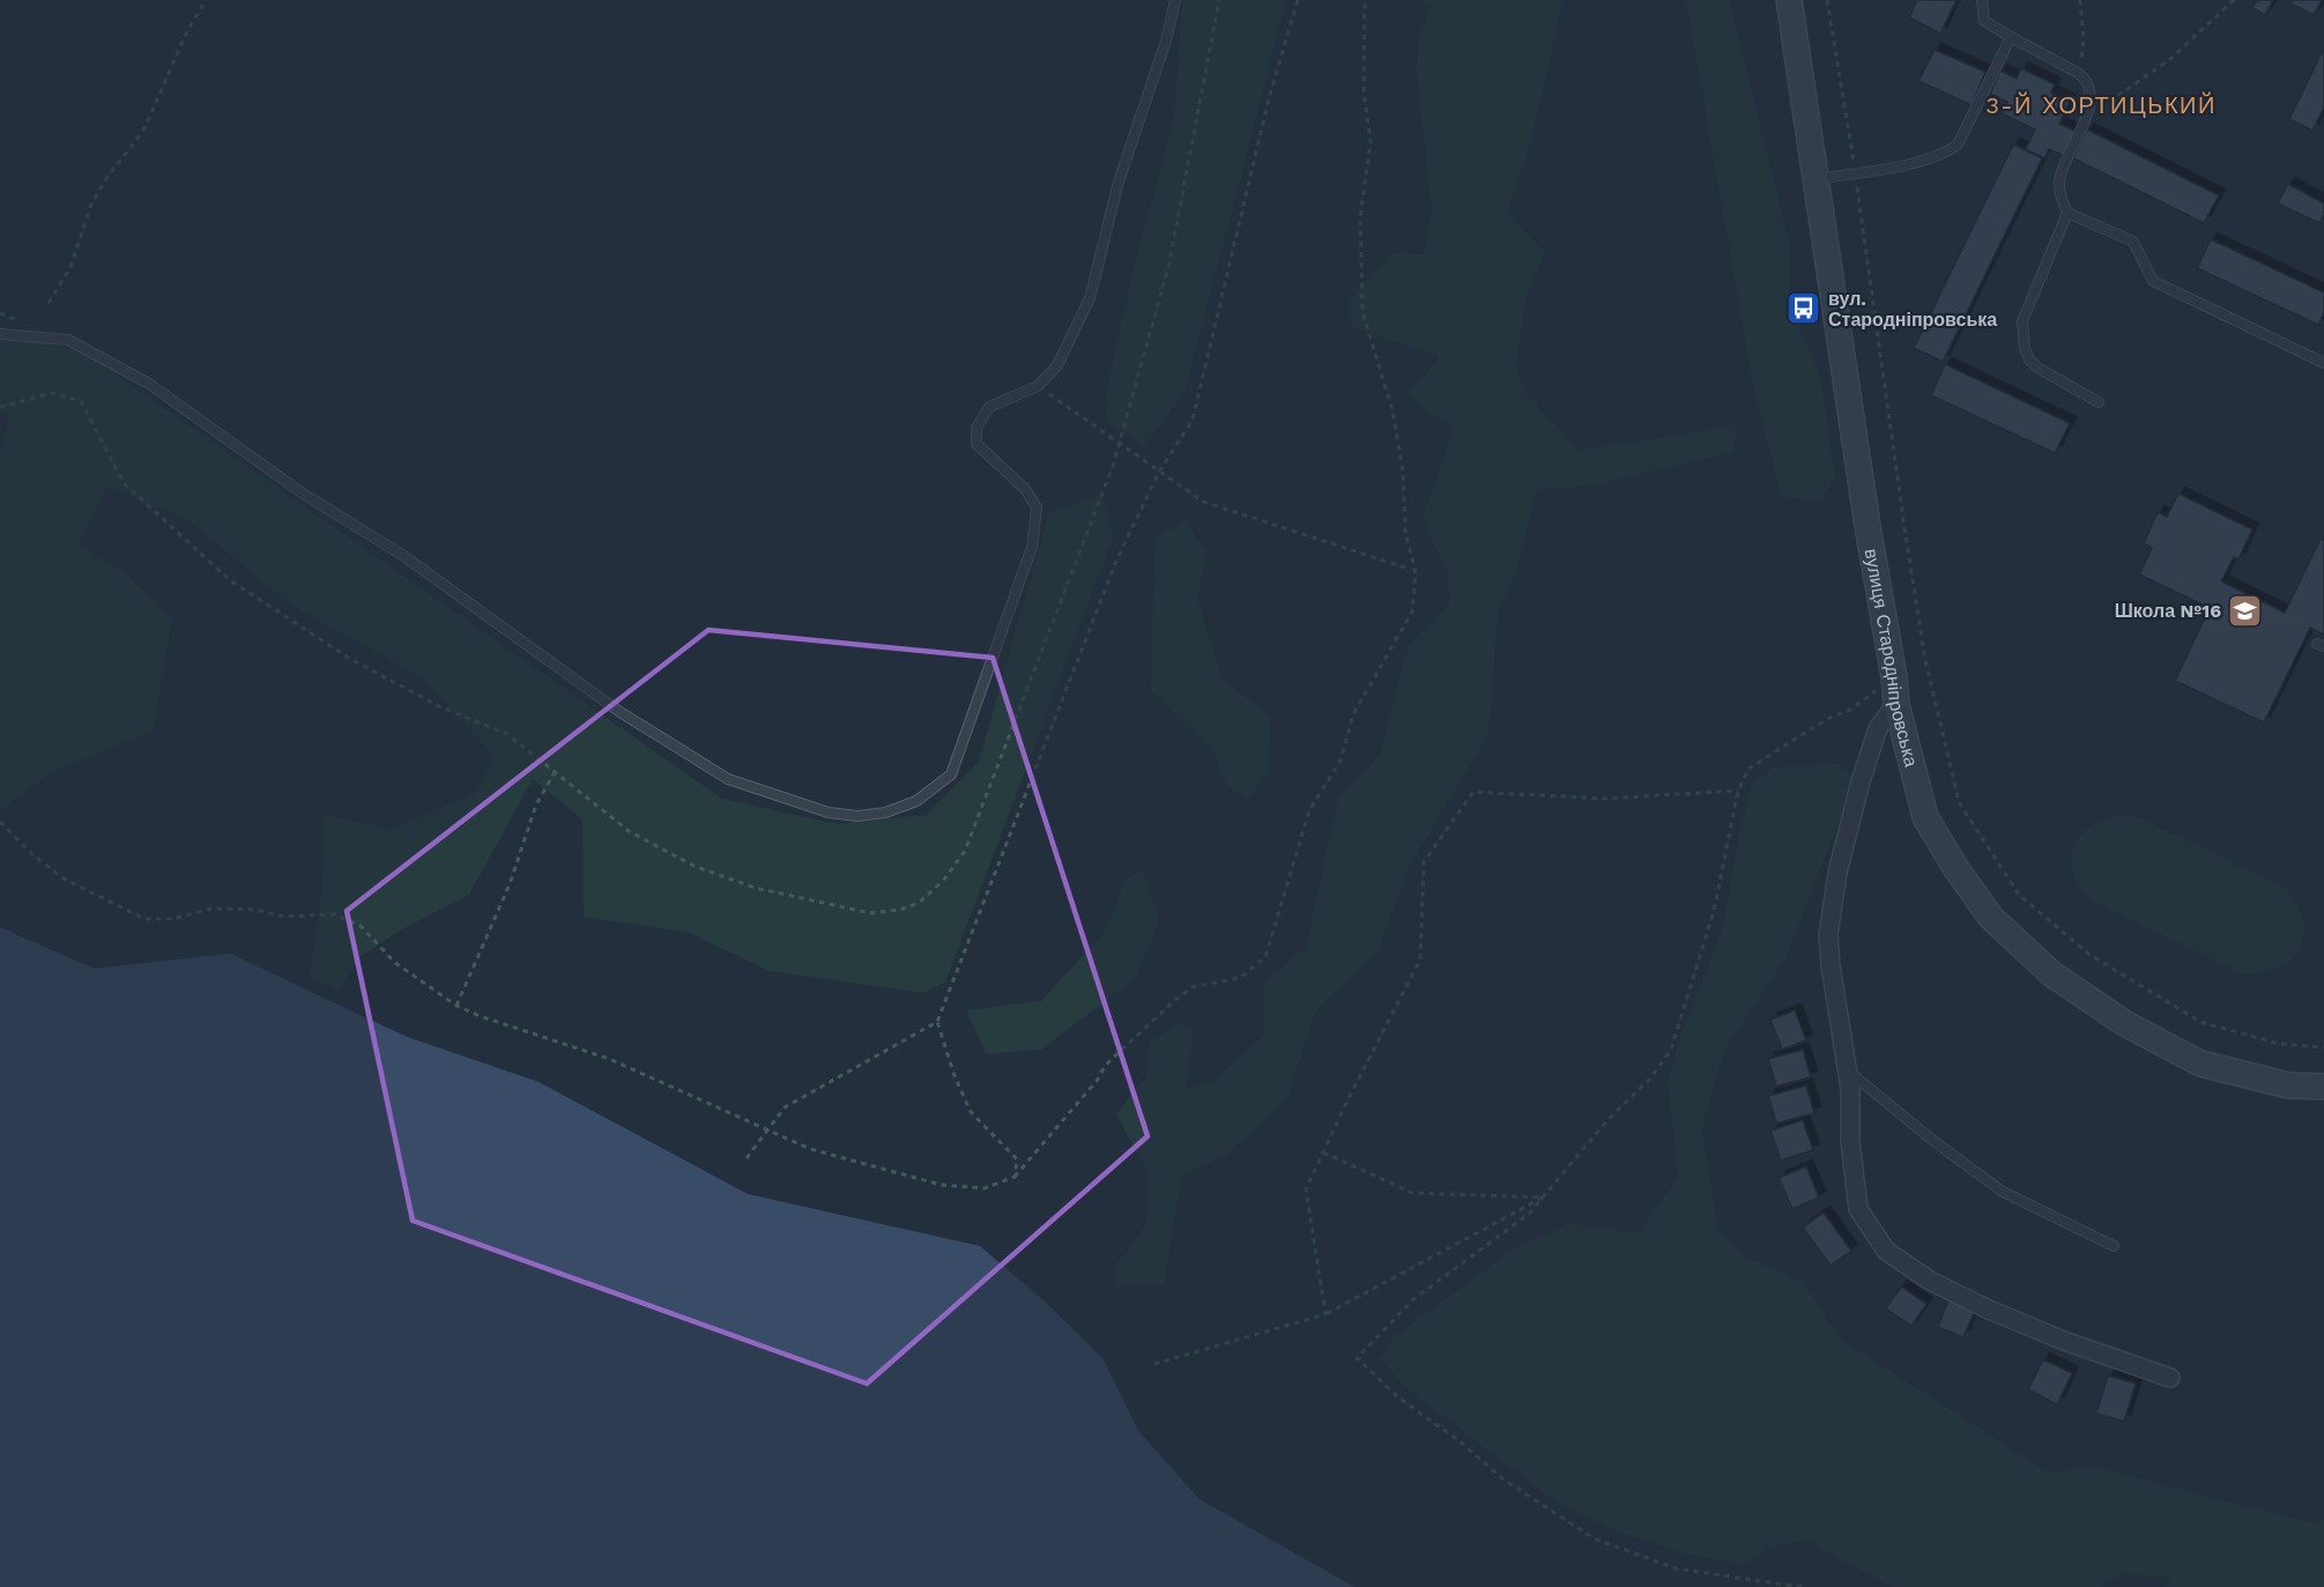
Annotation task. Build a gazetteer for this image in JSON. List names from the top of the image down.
{
  "streets": {
    "street": ["вулиця Стародніпровська"]
  },
  "districts": ["3-Й ХОРТИЦЬКИЙ"],
  "places": {
    "bus stop": ["вул. Стародніпровська"],
    "school or university": ["Школа №16"]
  }
}
